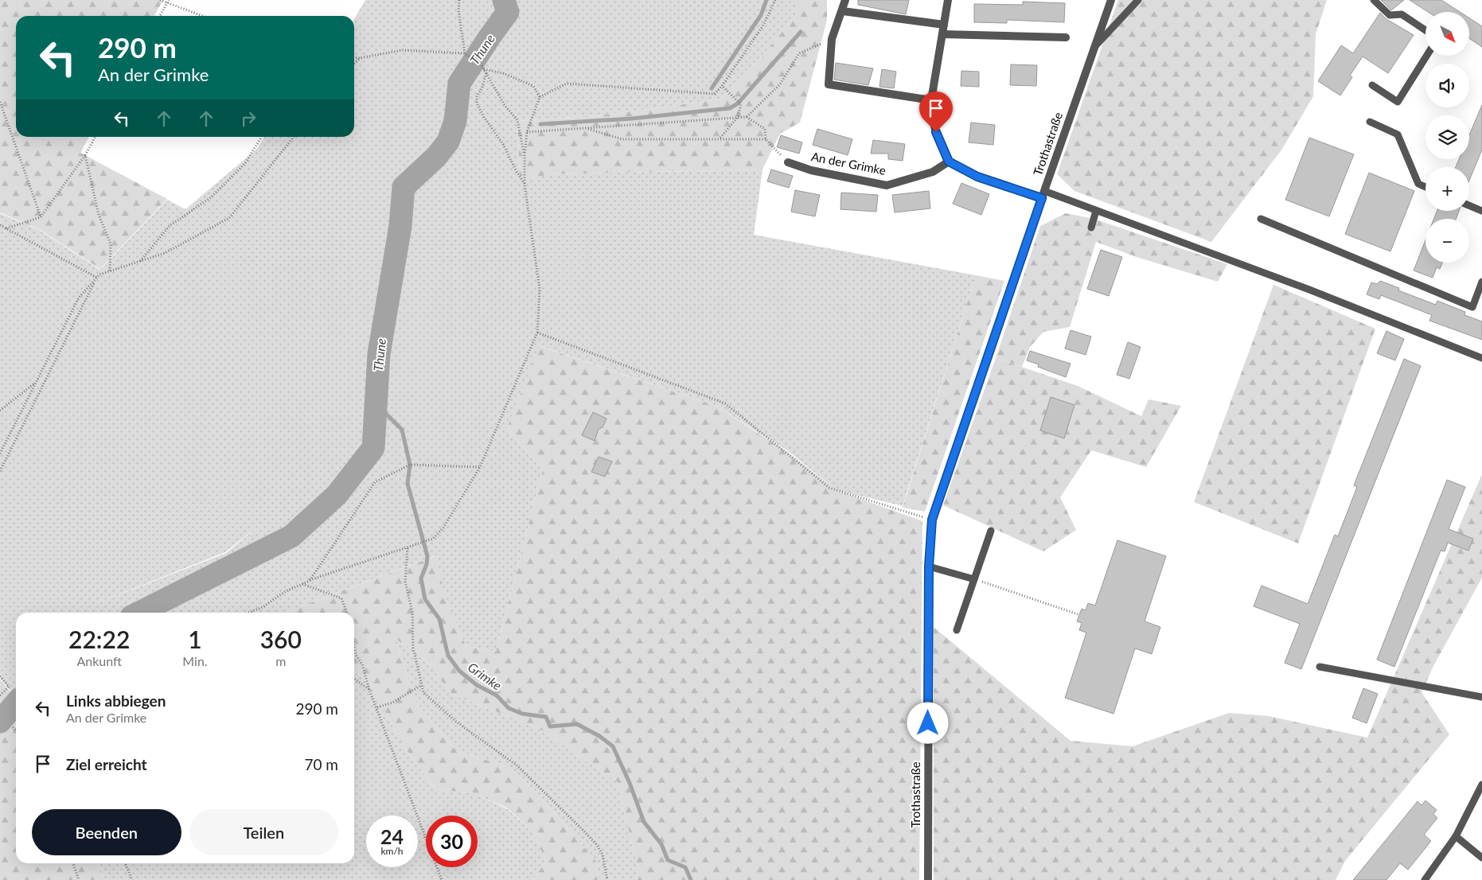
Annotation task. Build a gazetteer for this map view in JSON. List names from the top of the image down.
{
  "streets": {
    "street": ["Trothastraße", "An der Grimke"]
  },
  "water": ["Thune", "Grimke"],
  "north": "bottom right",
  "page": {
    "map_buttons": ["+", "−"],
    "turn": ["290 m", "An der Grimke"],
    "eta": [
      "22:22",
      "Ankunft",
      "1",
      "Min.",
      "360",
      "m"
    ],
    "list": [
      {
        "name": "Links abbiegen",
        "note": "An der Grimke",
        "value": "290 m"
      },
      {
        "name": "Ziel erreicht",
        "value": "70 m"
      }
    ],
    "buttons": ["Beenden", "Teilen"],
    "speed": "24 km/h",
    "limit": "30"
  }
}
